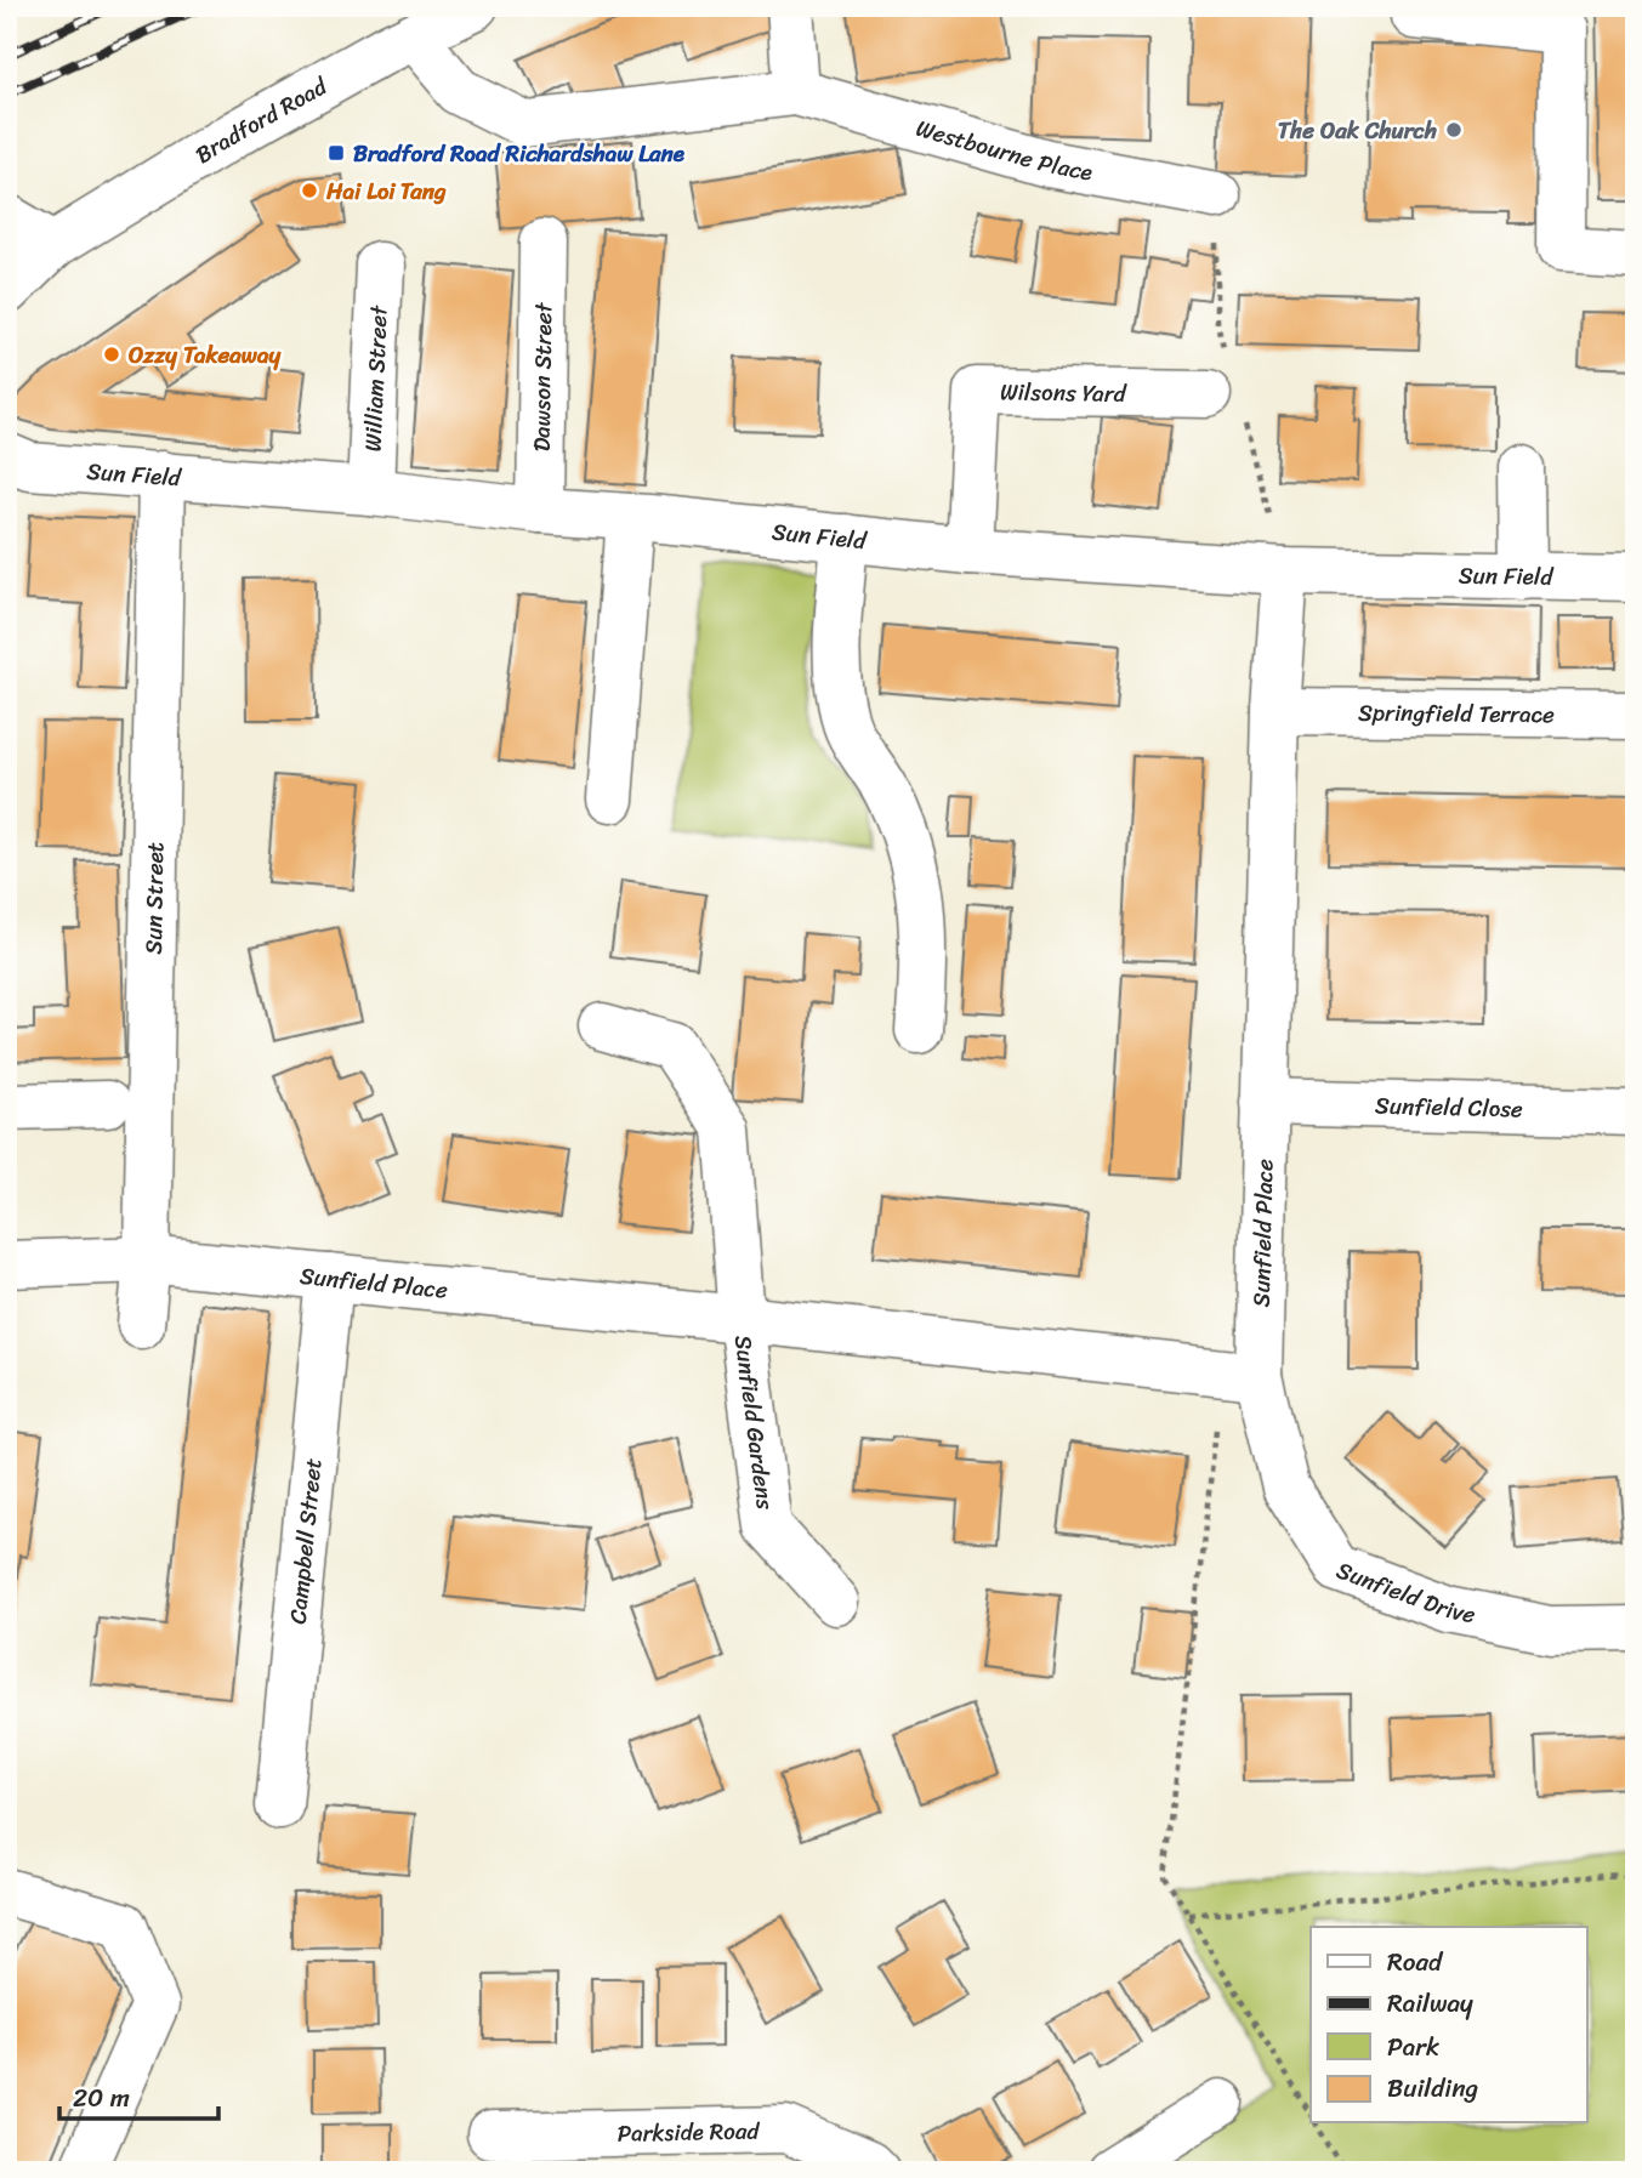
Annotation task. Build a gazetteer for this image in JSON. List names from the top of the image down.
{
  "streets": {
    "street": [
      "Bradford Road",
      "Westbourne Place",
      "Dawson Street",
      "William Street",
      "Wilsons Yard",
      "Sun Field",
      "Springfield Terrace",
      "Sun Street",
      "Sunfield Close",
      "Sunfield Place",
      "Sunfield Gardens",
      "Campbell Street",
      "Sunfield Drive",
      "Parkside Road"
    ]
  },
  "crossings": [
    ["Bradford Road", "Westbourne Place"],
    ["Dawson Street", "Sun Field"],
    ["William Street", "Sun Field"],
    ["Wilsons Yard", "Sun Field"],
    ["Sun Field", "Sun Street"],
    ["Sun Field", "Sunfield Place"],
    ["Springfield Terrace", "Sunfield Place"],
    ["Sun Street", "Sunfield Place"],
    ["Sunfield Close", "Sunfield Place"],
    ["Sunfield Place", "Sunfield Gardens"],
    ["Sunfield Place", "Campbell Street"],
    ["Sunfield Place", "Sunfield Drive"]
  ],
  "places": {
    "other": ["The Oak Church", "Hai Loi Tang", "Ozzy Takeaway"],
    "transit": ["Bradford Road Richardshaw Lane"]
  },
  "legend": [
    "Road",
    "Railway",
    "Park",
    "Building"
  ],
  "scale_bar": "20 m"
}
